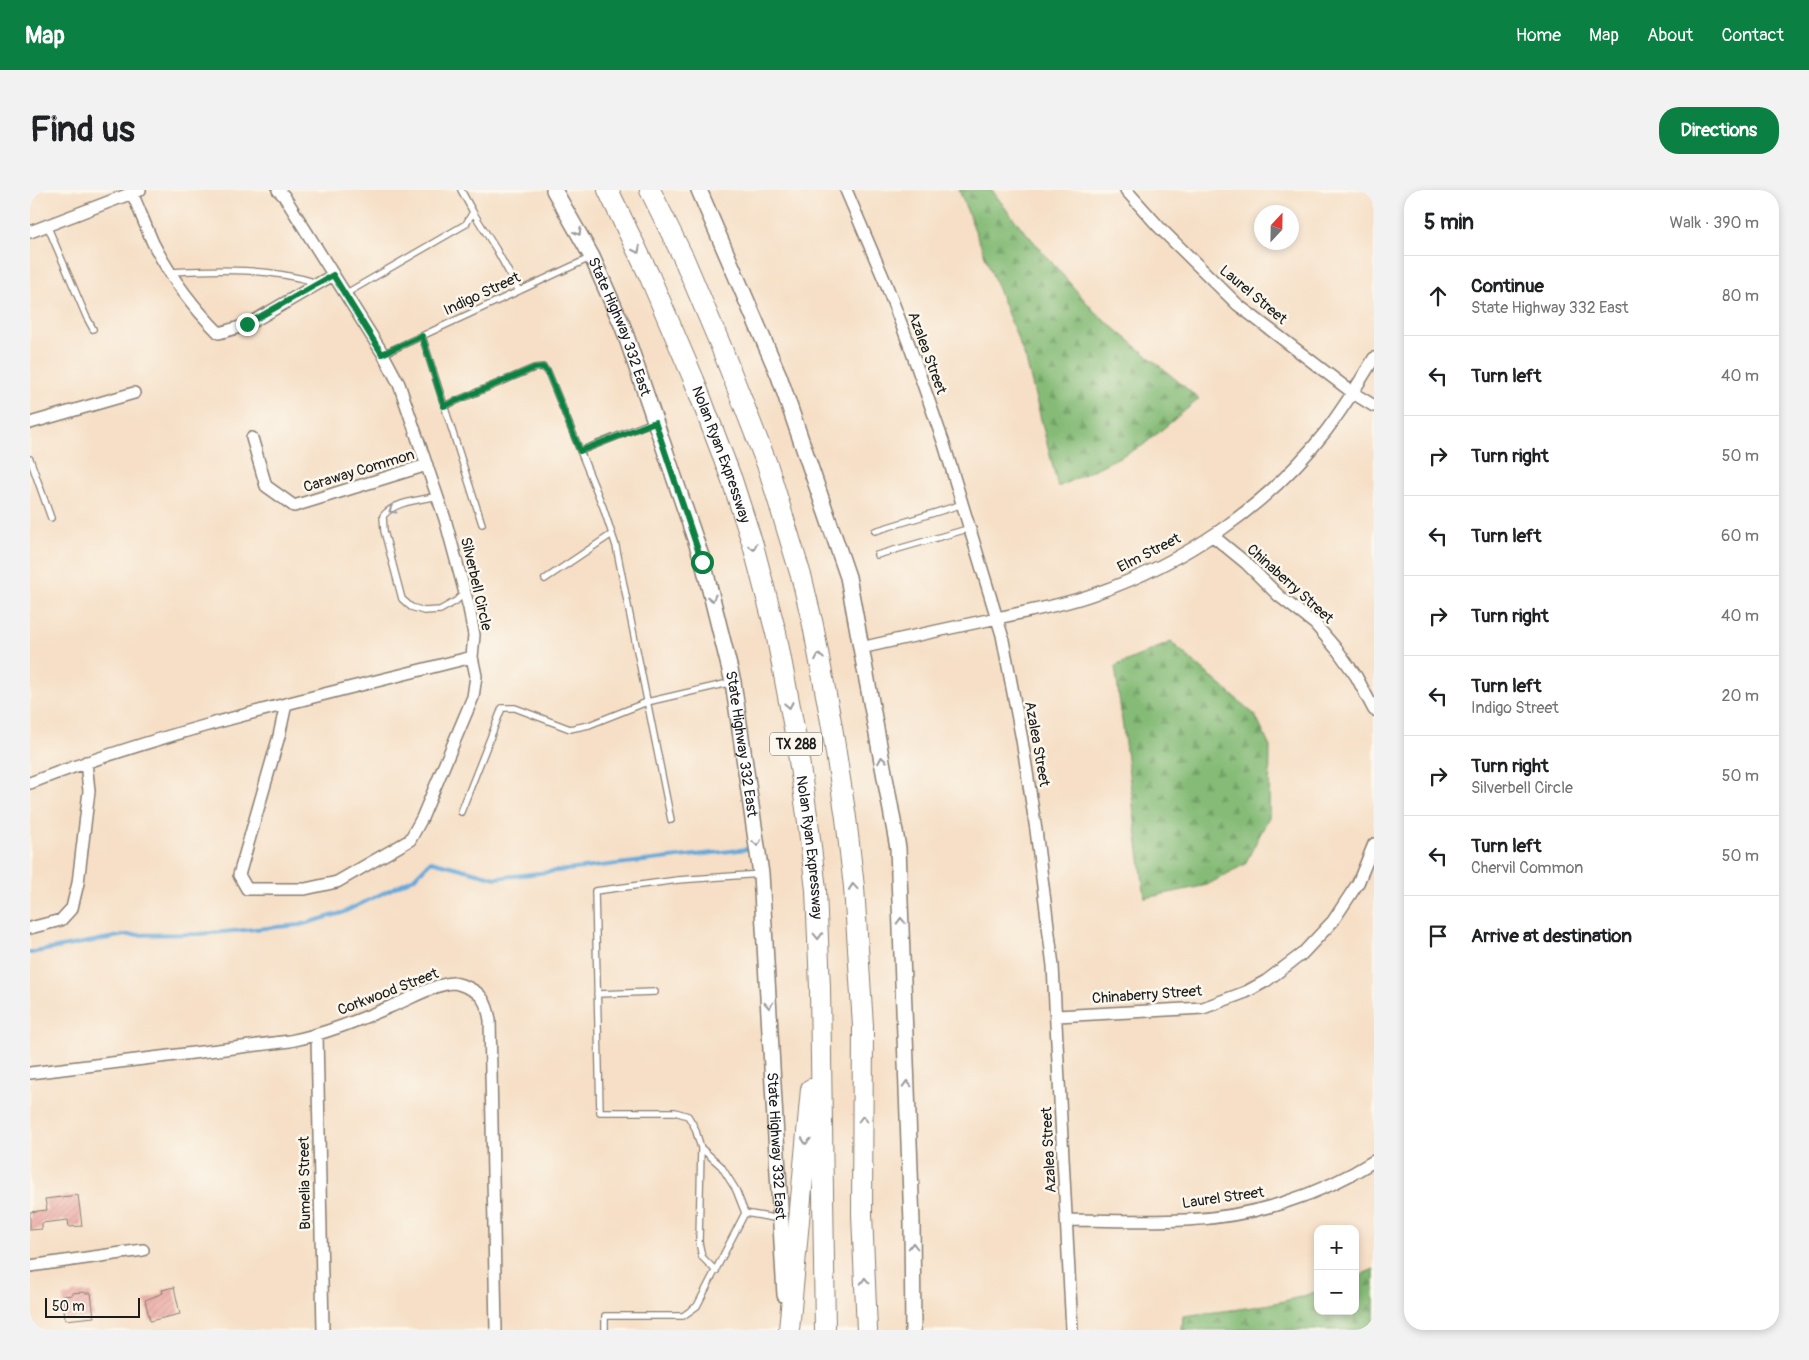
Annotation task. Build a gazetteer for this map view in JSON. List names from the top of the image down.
{
  "streets": {
    "highway": ["Nolan Ryan Expressway", "TX 288"],
    "main road": ["State Highway 332 East"],
    "street": [
      "Laurel Street",
      "Azalea Street",
      "Caraway Common",
      "Elm Street",
      "Silverbell Circle",
      "Chinaberry Street",
      "Corkwood Street",
      "Bumelia Street"
    ],
    "lane": ["Indigo Street"]
  },
  "crossings": [
    ["Indigo Street", "State Highway 332 East"],
    ["Indigo Street", "Silverbell Circle"],
    ["Laurel Street", "Azalea Street"],
    ["Laurel Street", "Elm Street"],
    ["Azalea Street", "Elm Street"],
    ["Azalea Street", "Chinaberry Street"],
    ["Caraway Common", "Silverbell Circle"],
    ["Elm Street", "Chinaberry Street"],
    ["Corkwood Street", "Bumelia Street"]
  ],
  "scale_bar": "50 m",
  "north": "top",
  "page": {
    "header": "Map",
    "nav": [
      "Home",
      "Map",
      "About",
      "Contact"
    ],
    "buttons": "Directions",
    "title": "Find us",
    "heading": ["5 min", "Walk · 390 m"],
    "list": [
      ["Continue", "State Highway 332 East", "80 m"],
      ["Turn left", "40 m"],
      ["Turn right", "50 m"],
      ["Turn left", "60 m"],
      ["Turn right", "40 m"],
      ["Turn left", "Indigo Street", "20 m"],
      ["Turn right", "Silverbell Circle", "50 m"],
      ["Turn left", "Chervil Common", "50 m"],
      "Arrive at destination"
    ],
    "map_buttons": ["+", "−"],
    "scale": "50 m"
  }
}
